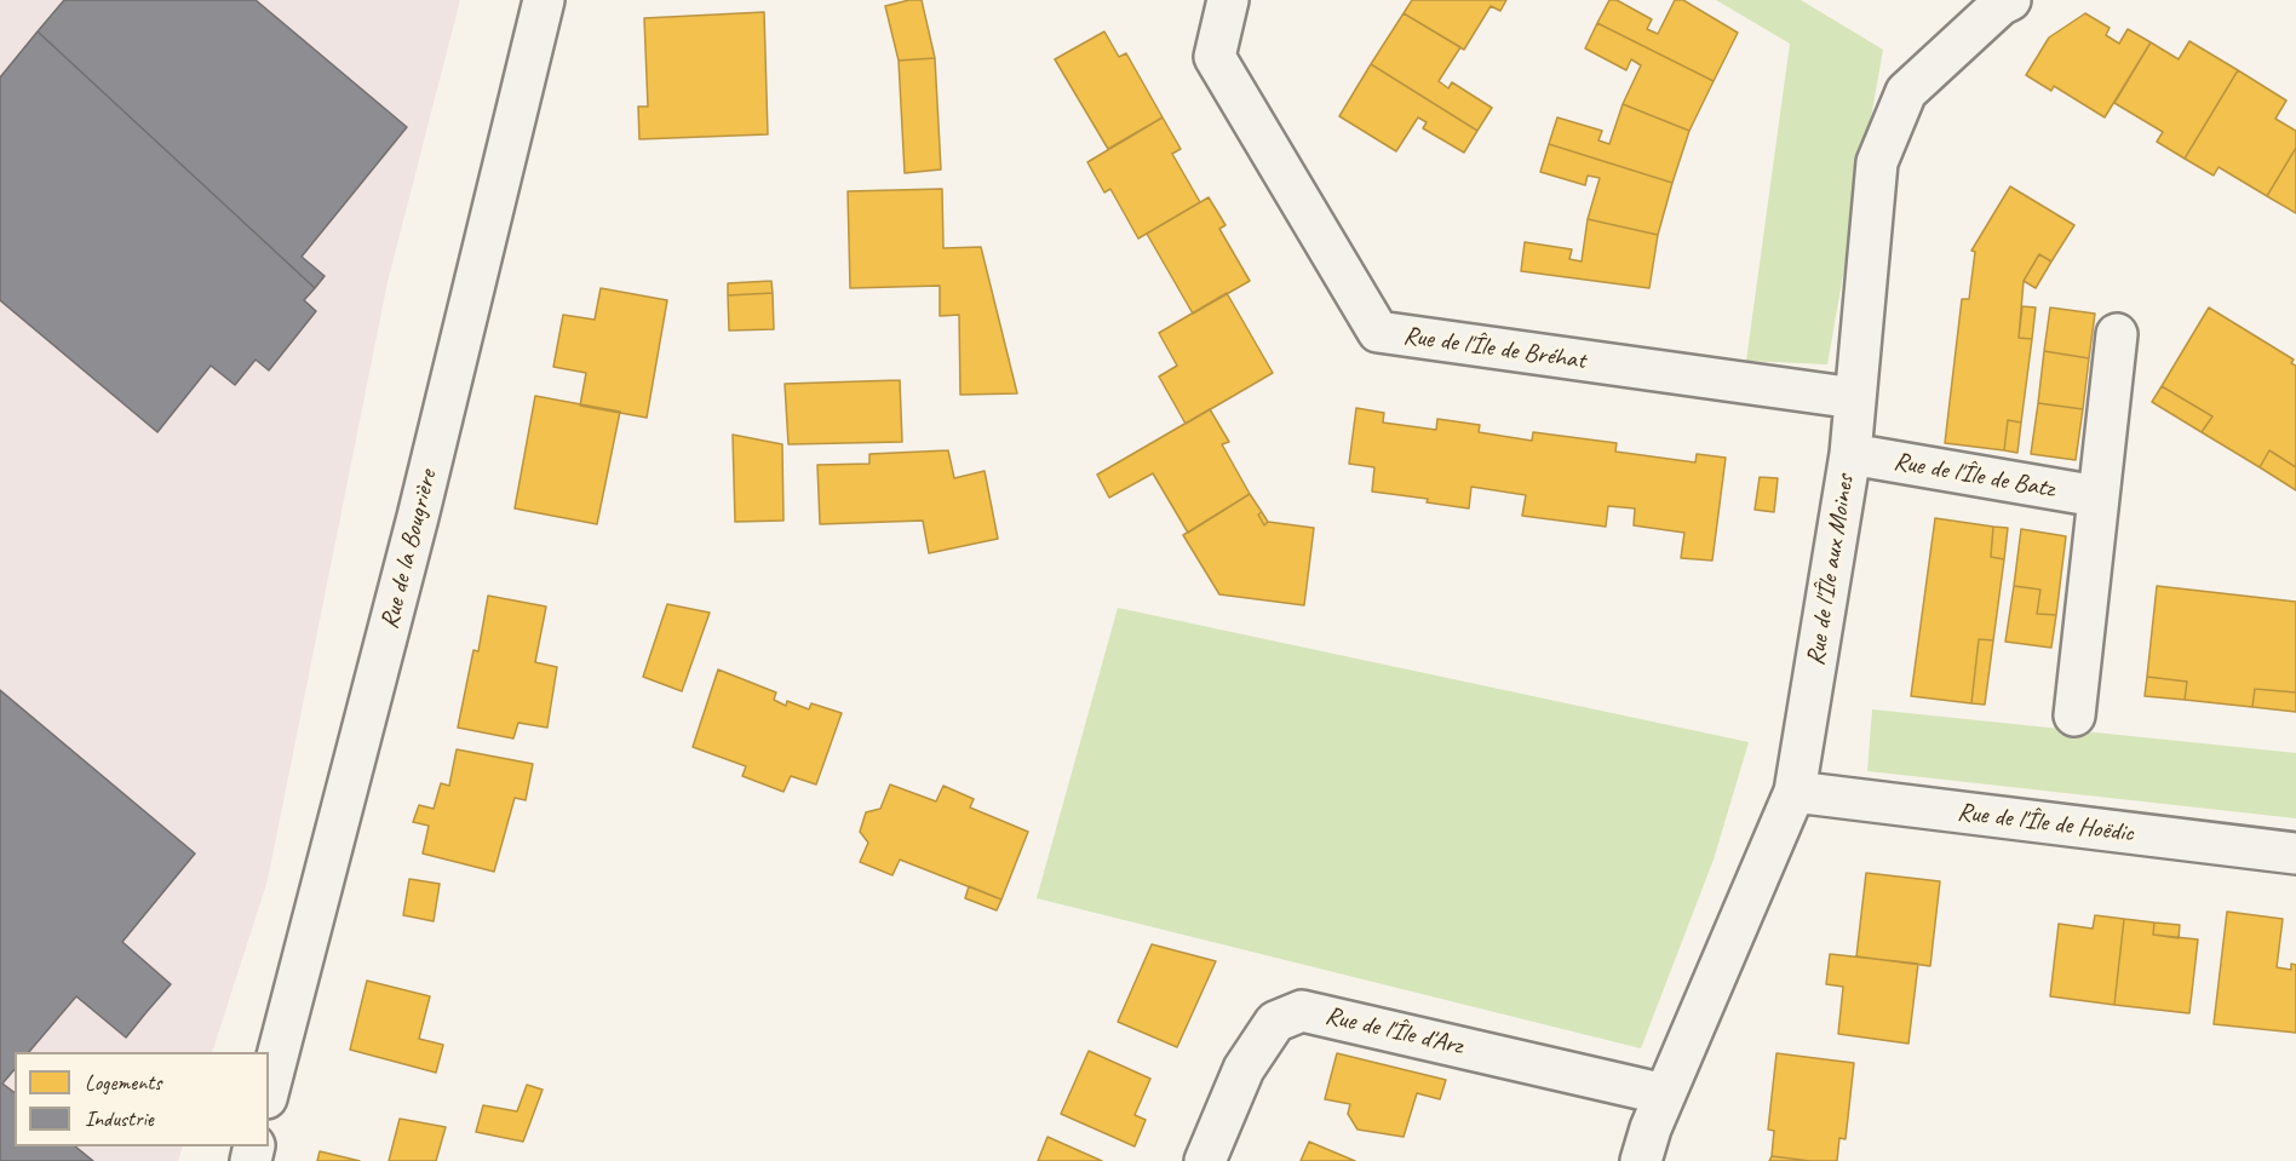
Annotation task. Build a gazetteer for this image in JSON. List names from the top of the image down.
{
  "streets": {
    "street": [
      "Rue de l'Île de Bréhat",
      "Rue de l'Île de Batz",
      "Rue de la Bougrière",
      "Rue de l'Île aux Moines",
      "Rue de l'Île de Hoëdic",
      "Rue de l'Île d'Arz"
    ]
  },
  "crossings": [
    ["Rue de l'Île de Bréhat", "Rue de l'Île aux Moines"],
    ["Rue de l'Île de Batz", "Rue de l'Île aux Moines"],
    ["Rue de l'Île aux Moines", "Rue de l'Île de Hoëdic"],
    ["Rue de l'Île aux Moines", "Rue de l'Île d'Arz"]
  ],
  "legend": ["Logements", "Industrie"]
}
